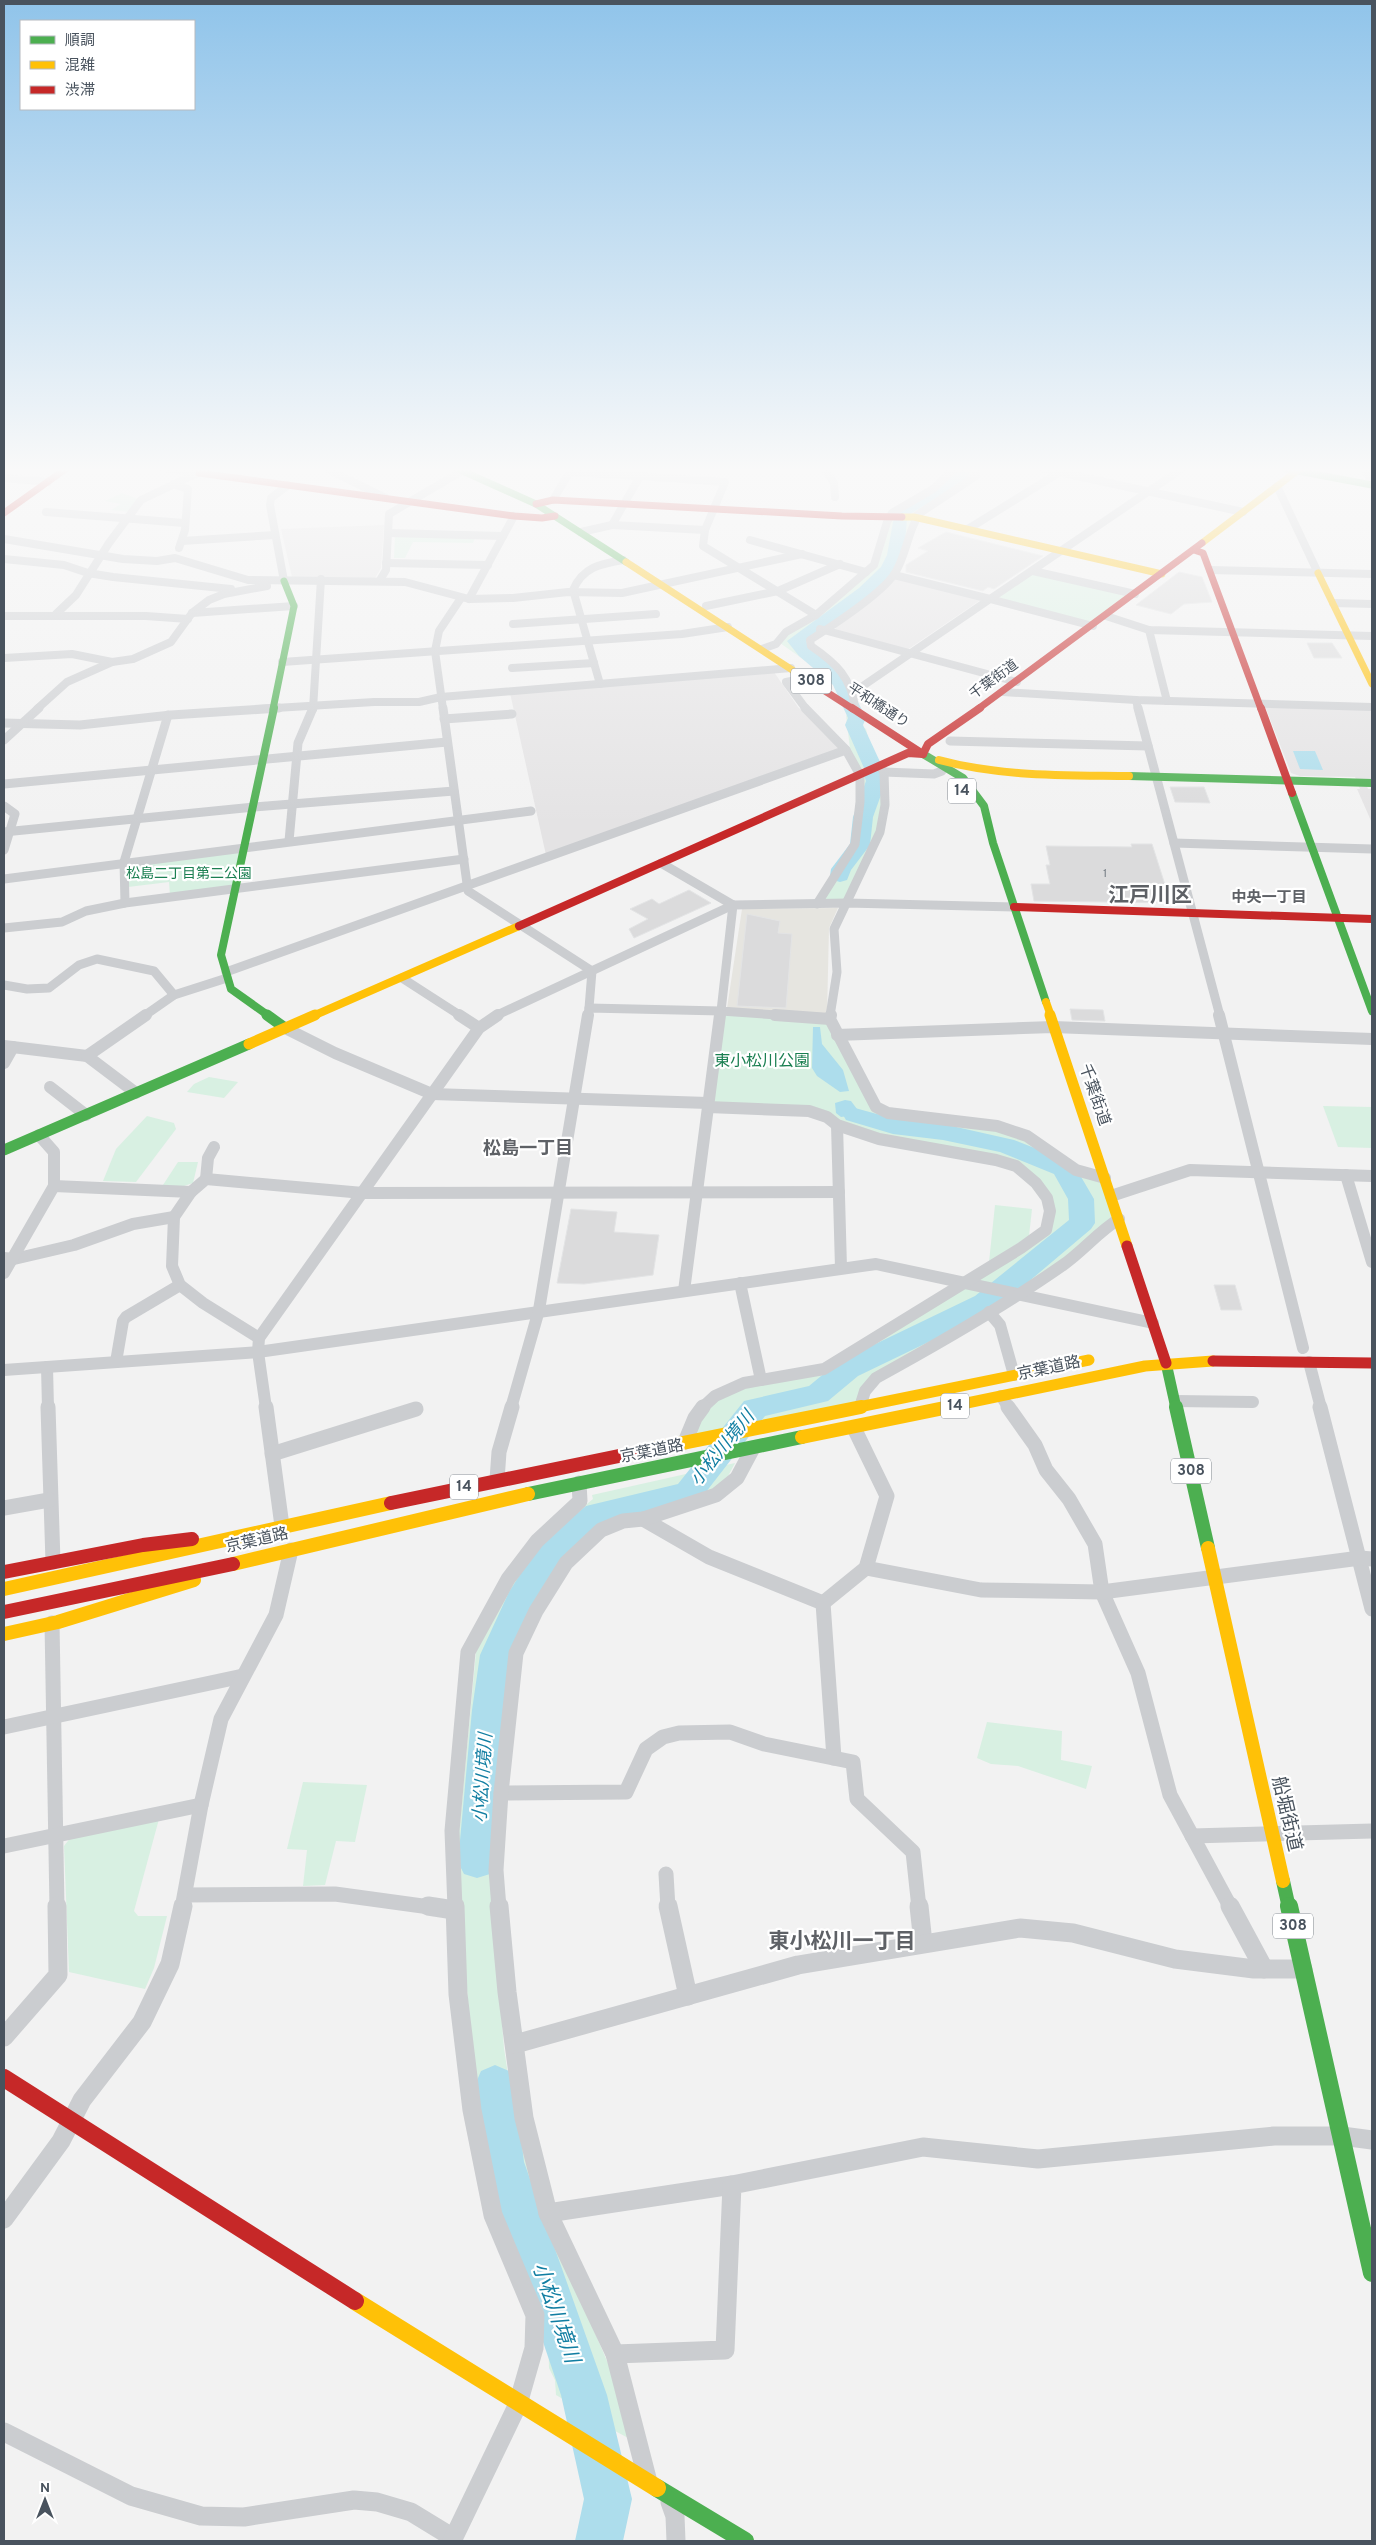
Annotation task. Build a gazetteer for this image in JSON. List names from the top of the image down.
{
  "streets": {
    "main road": [
      "千葉街道",
      "308",
      "平和橋通り",
      "14",
      "京葉道路",
      "船堀街道"
    ]
  },
  "crossings": [
    ["千葉街道", "平和橋通り"],
    ["千葉街道", "京葉道路"],
    ["千葉街道", "船堀街道"],
    ["京葉道路", "船堀街道"]
  ],
  "districts": [
    "江戸川区",
    "中央一丁目",
    "松島一丁目",
    "東小松川一丁目"
  ],
  "water": ["小松川境川"],
  "parks": ["松島二丁目第二公園", "東小松川公園"],
  "house_numbers": ["1"],
  "legend": ["順調", "混雑", "渋滞"],
  "north": "top"
}
